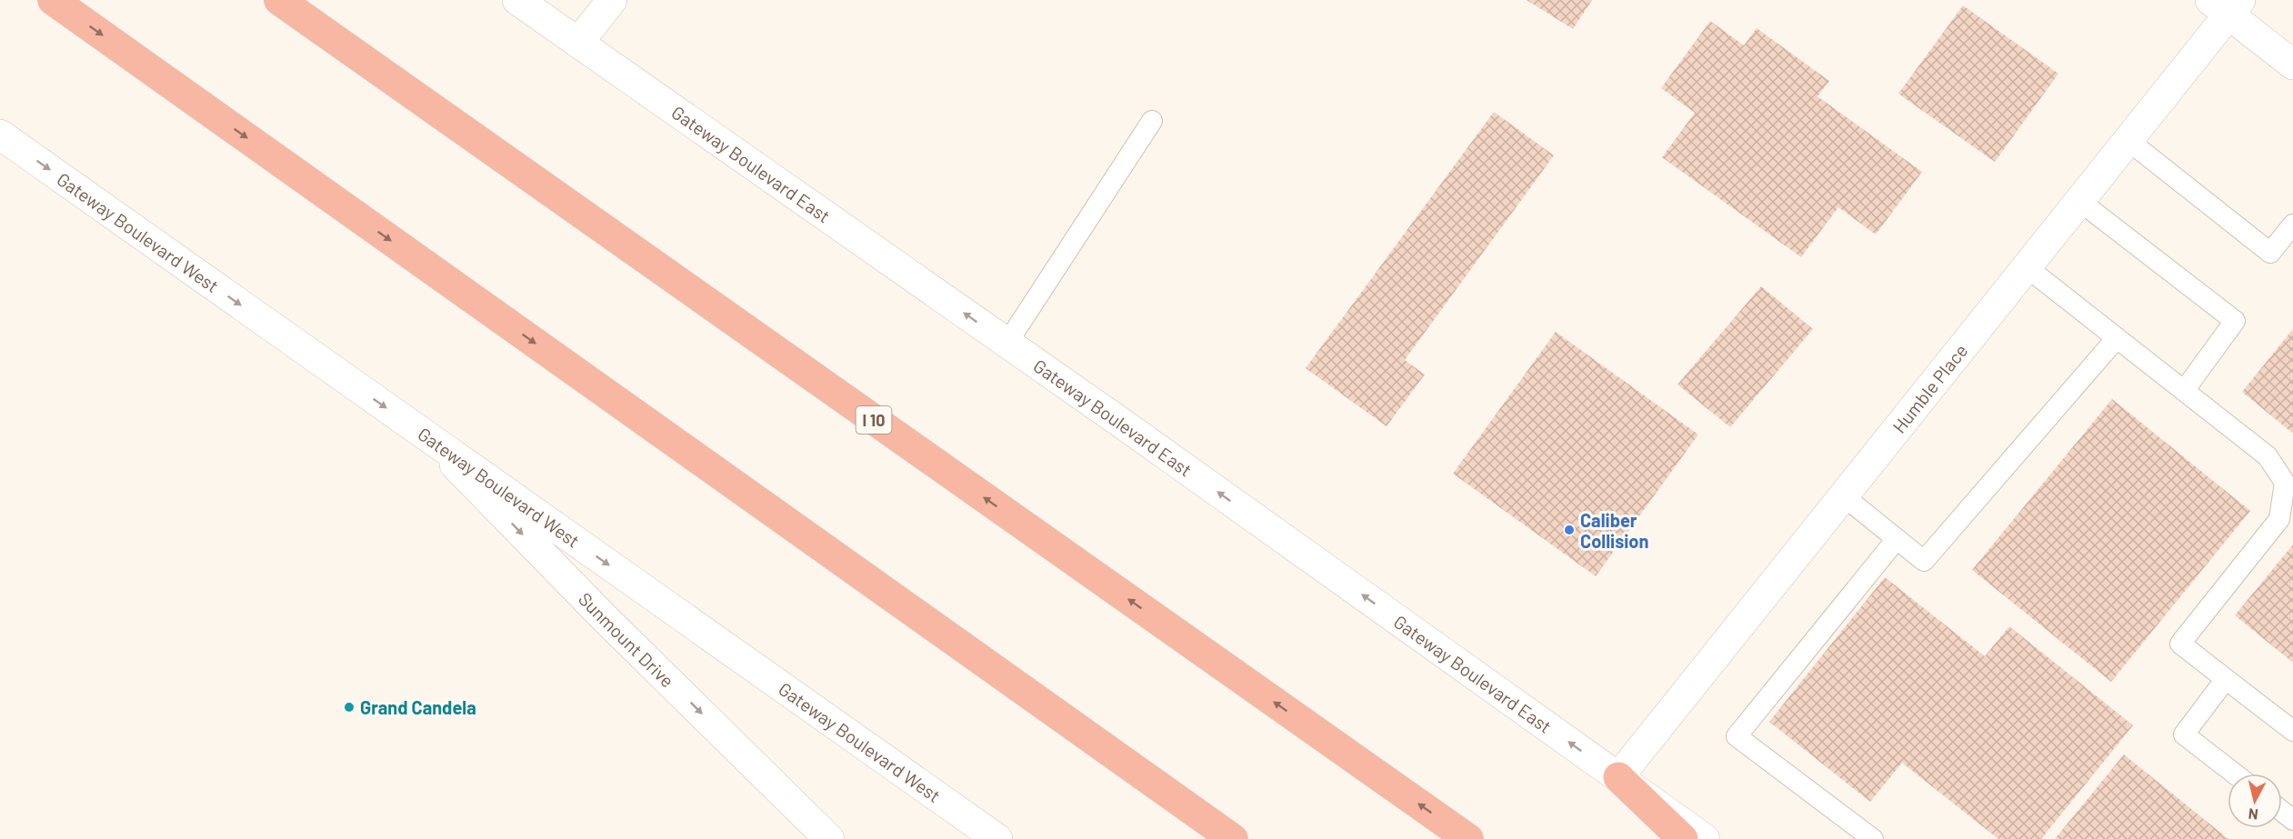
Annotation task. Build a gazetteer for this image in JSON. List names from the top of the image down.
{
  "streets": {
    "highway": ["I 10"],
    "main road": [
      "Gateway Boulevard East",
      "Gateway Boulevard West",
      "Humble Place",
      "Sunmount Drive"
    ]
  },
  "crossings": [
    ["Gateway Boulevard East", "Humble Place"],
    ["Gateway Boulevard West", "Sunmount Drive"]
  ],
  "one_way": ["Gateway Boulevard East", "Gateway Boulevard West", "Sunmount Drive"],
  "places": ["Caliber Collision", "Grand Candela"],
  "north": "bottom"
}
